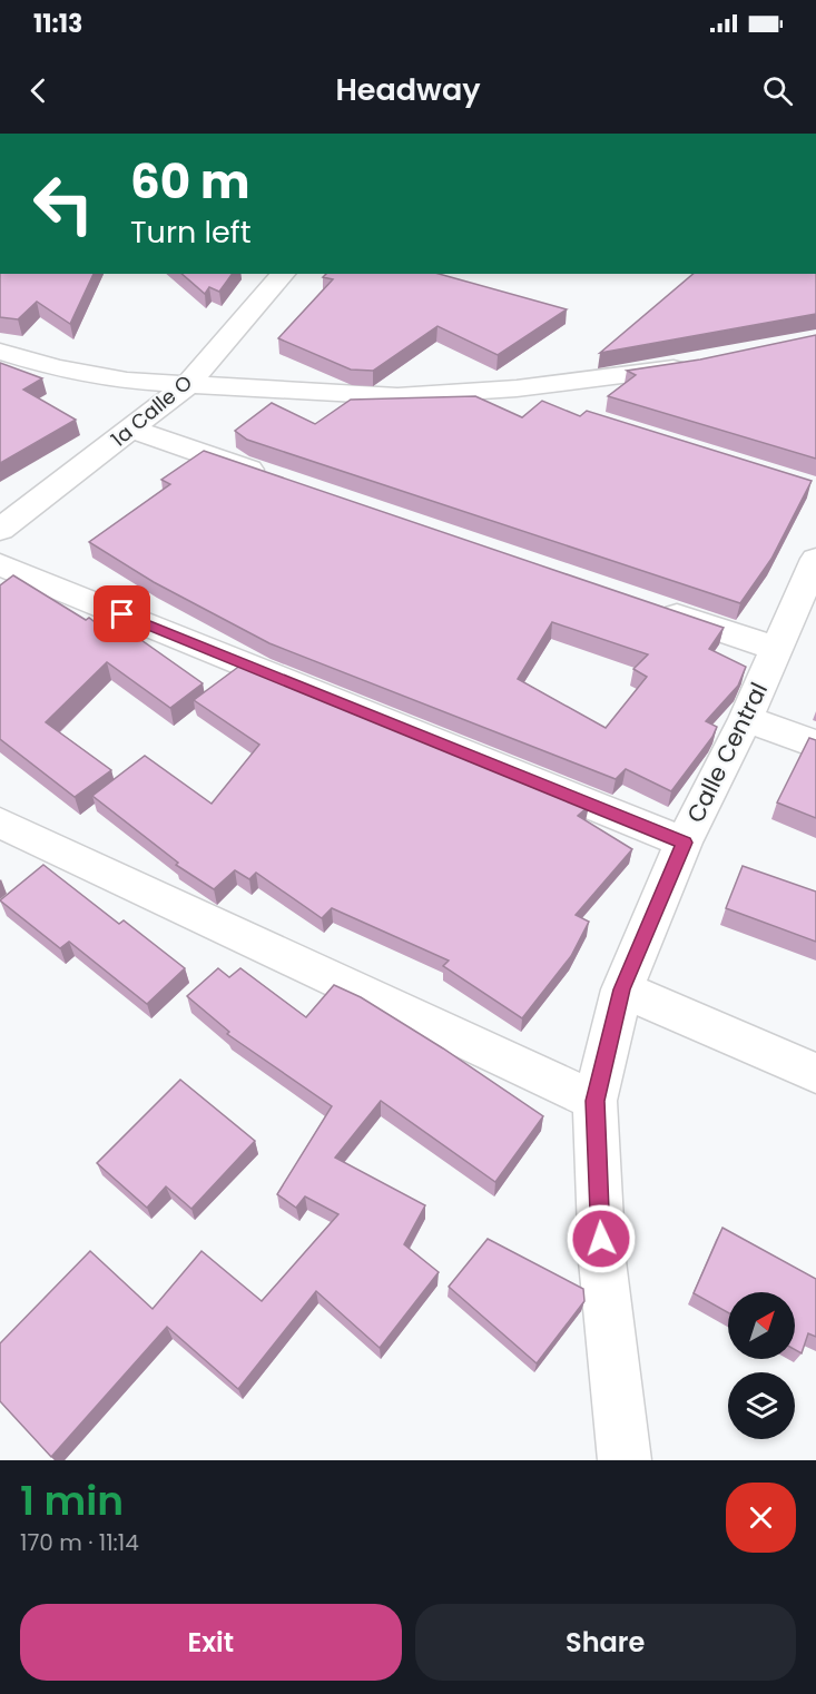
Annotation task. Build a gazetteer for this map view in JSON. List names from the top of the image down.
{
  "streets": {
    "street": ["1a Calle O", "Calle Central"]
  },
  "north": "top right",
  "page": {
    "status": "11:13",
    "header": "Headway",
    "turn": ["60 m", "Turn left"],
    "heading": ["1 min", "170 m · 11:14"],
    "buttons": ["Exit", "Share"]
  }
}
